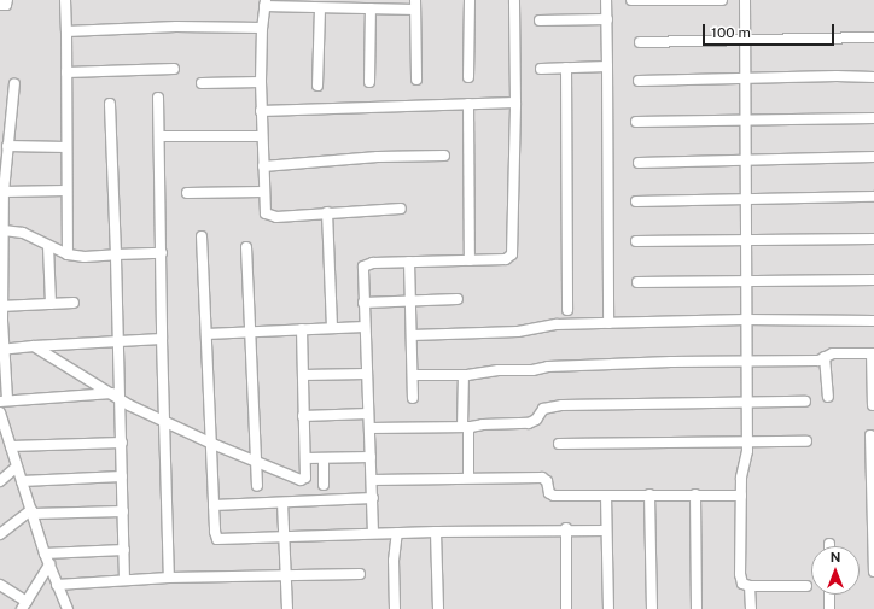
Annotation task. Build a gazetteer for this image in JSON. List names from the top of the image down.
{
  "scale_bar": "100 m",
  "north": "top"
}
